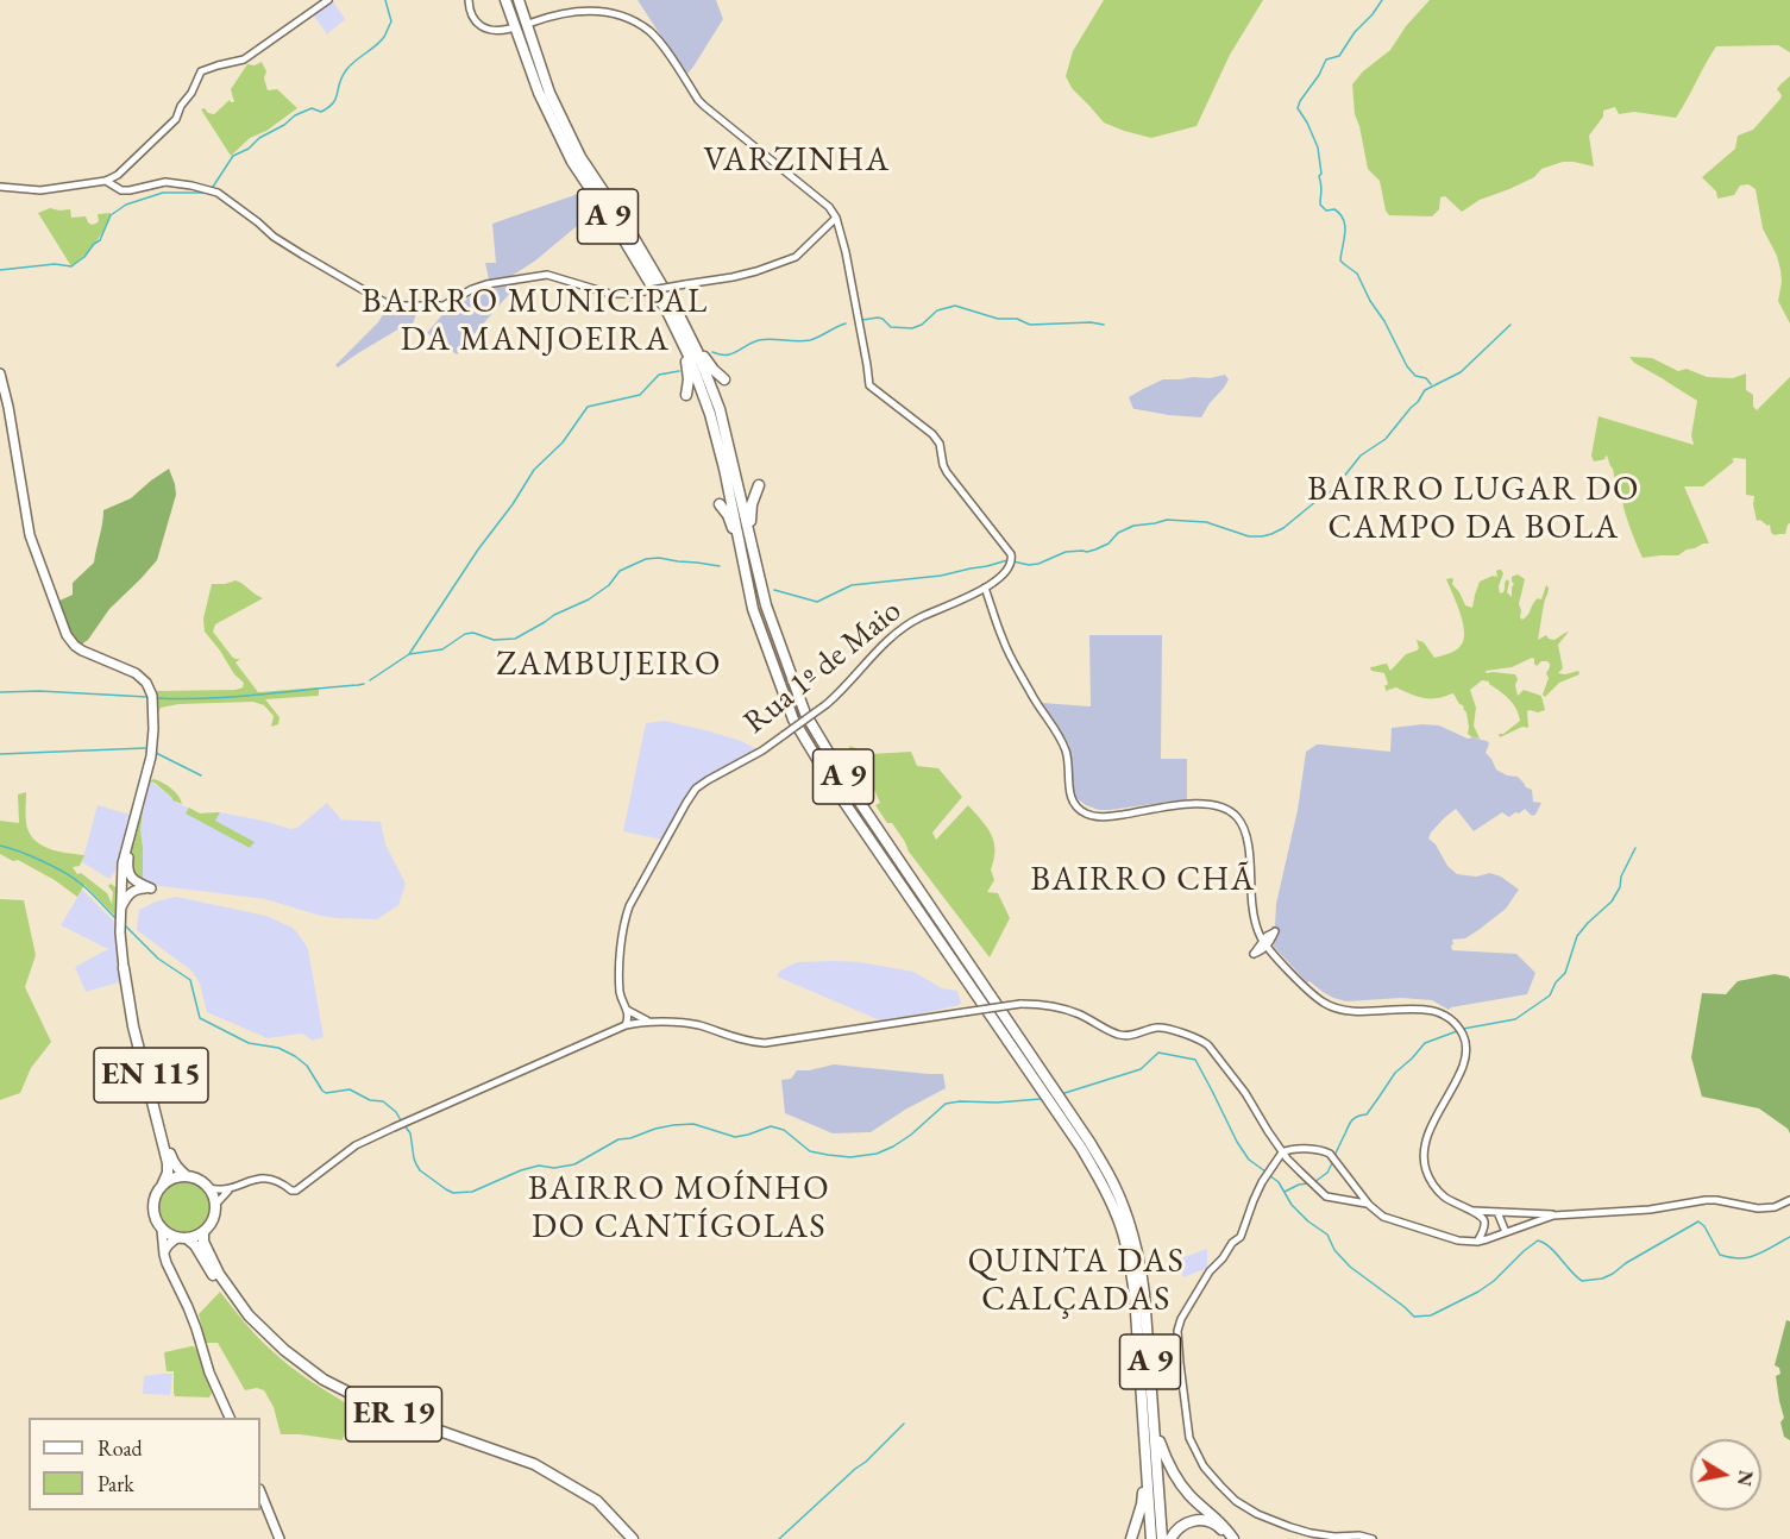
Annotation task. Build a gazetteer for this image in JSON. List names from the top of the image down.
{
  "streets": {
    "highway": ["A 9", "EN 115", "ER 19"],
    "street": ["Rua 1º de Maio"]
  },
  "crossings": [
    ["EN 115", "ER 19"]
  ],
  "districts": [
    "VARZINHA",
    "BAIRRO MUNICIPAL DA MANJOEIRA",
    "BAIRRO LUGAR DO CAMPO DA BOLA",
    "ZAMBUJEIRO",
    "BAIRRO CHÃ",
    "BAIRRO MOÍNHO DO CANTÍGOLAS",
    "QUINTA DAS CALÇADAS"
  ],
  "legend": ["Road", "Park"],
  "north": "right"
}
